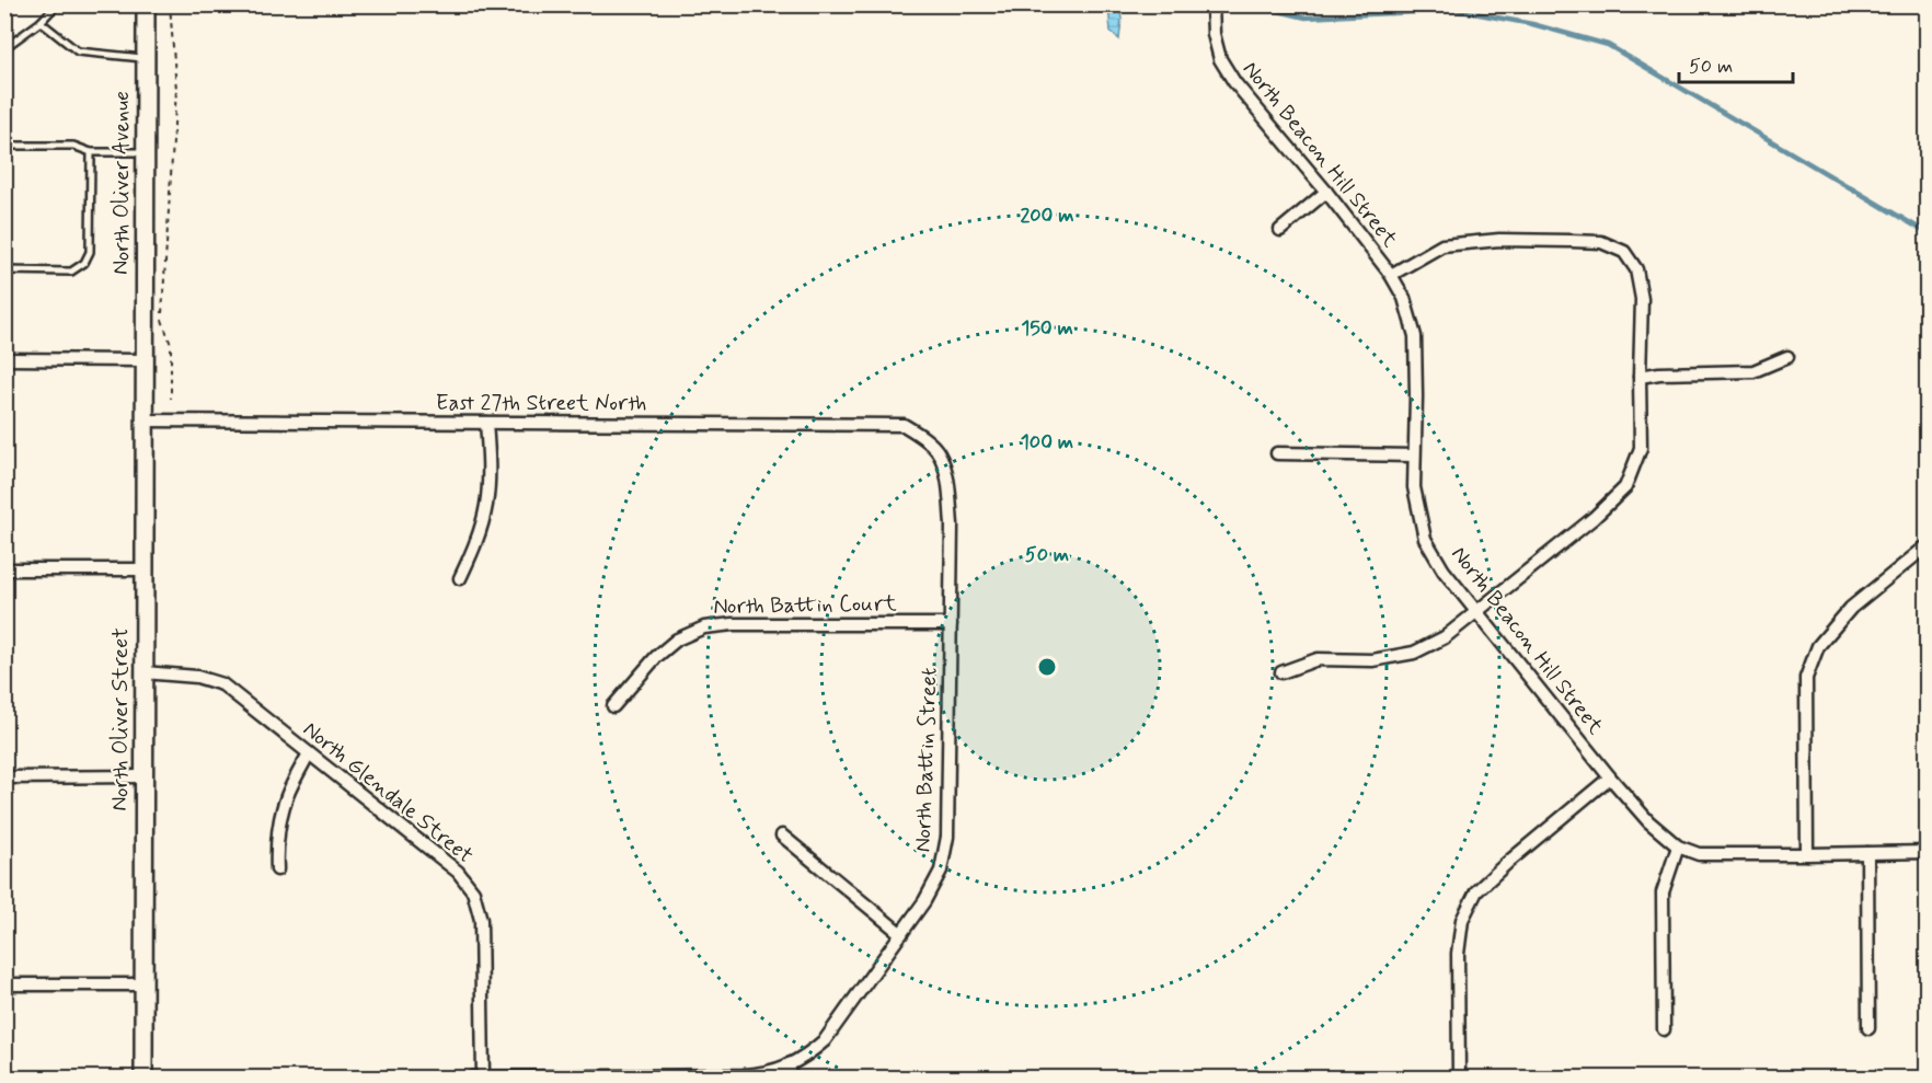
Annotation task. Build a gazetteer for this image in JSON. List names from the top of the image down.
{
  "streets": {
    "main road": ["North Oliver Avenue", "North Oliver Street"],
    "street": [
      "North Beacon Hill Street",
      "East 27th Street North",
      "North Battin Court",
      "North Battin Street",
      "North Glendale Street"
    ]
  },
  "crossings": [
    ["North Oliver Avenue", "North Oliver Street"],
    ["East 27th Street North", "North Oliver Street"],
    ["East 27th Street North", "North Battin Street"],
    ["North Battin Court", "North Battin Street"],
    ["North Oliver Street", "North Glendale Street"],
    ["North Battin Street", "North Glendale Street"]
  ],
  "scale_bar": "50 m",
  "rings": [
    "200 m",
    "150 m",
    "100 m",
    "50 m"
  ]
}
